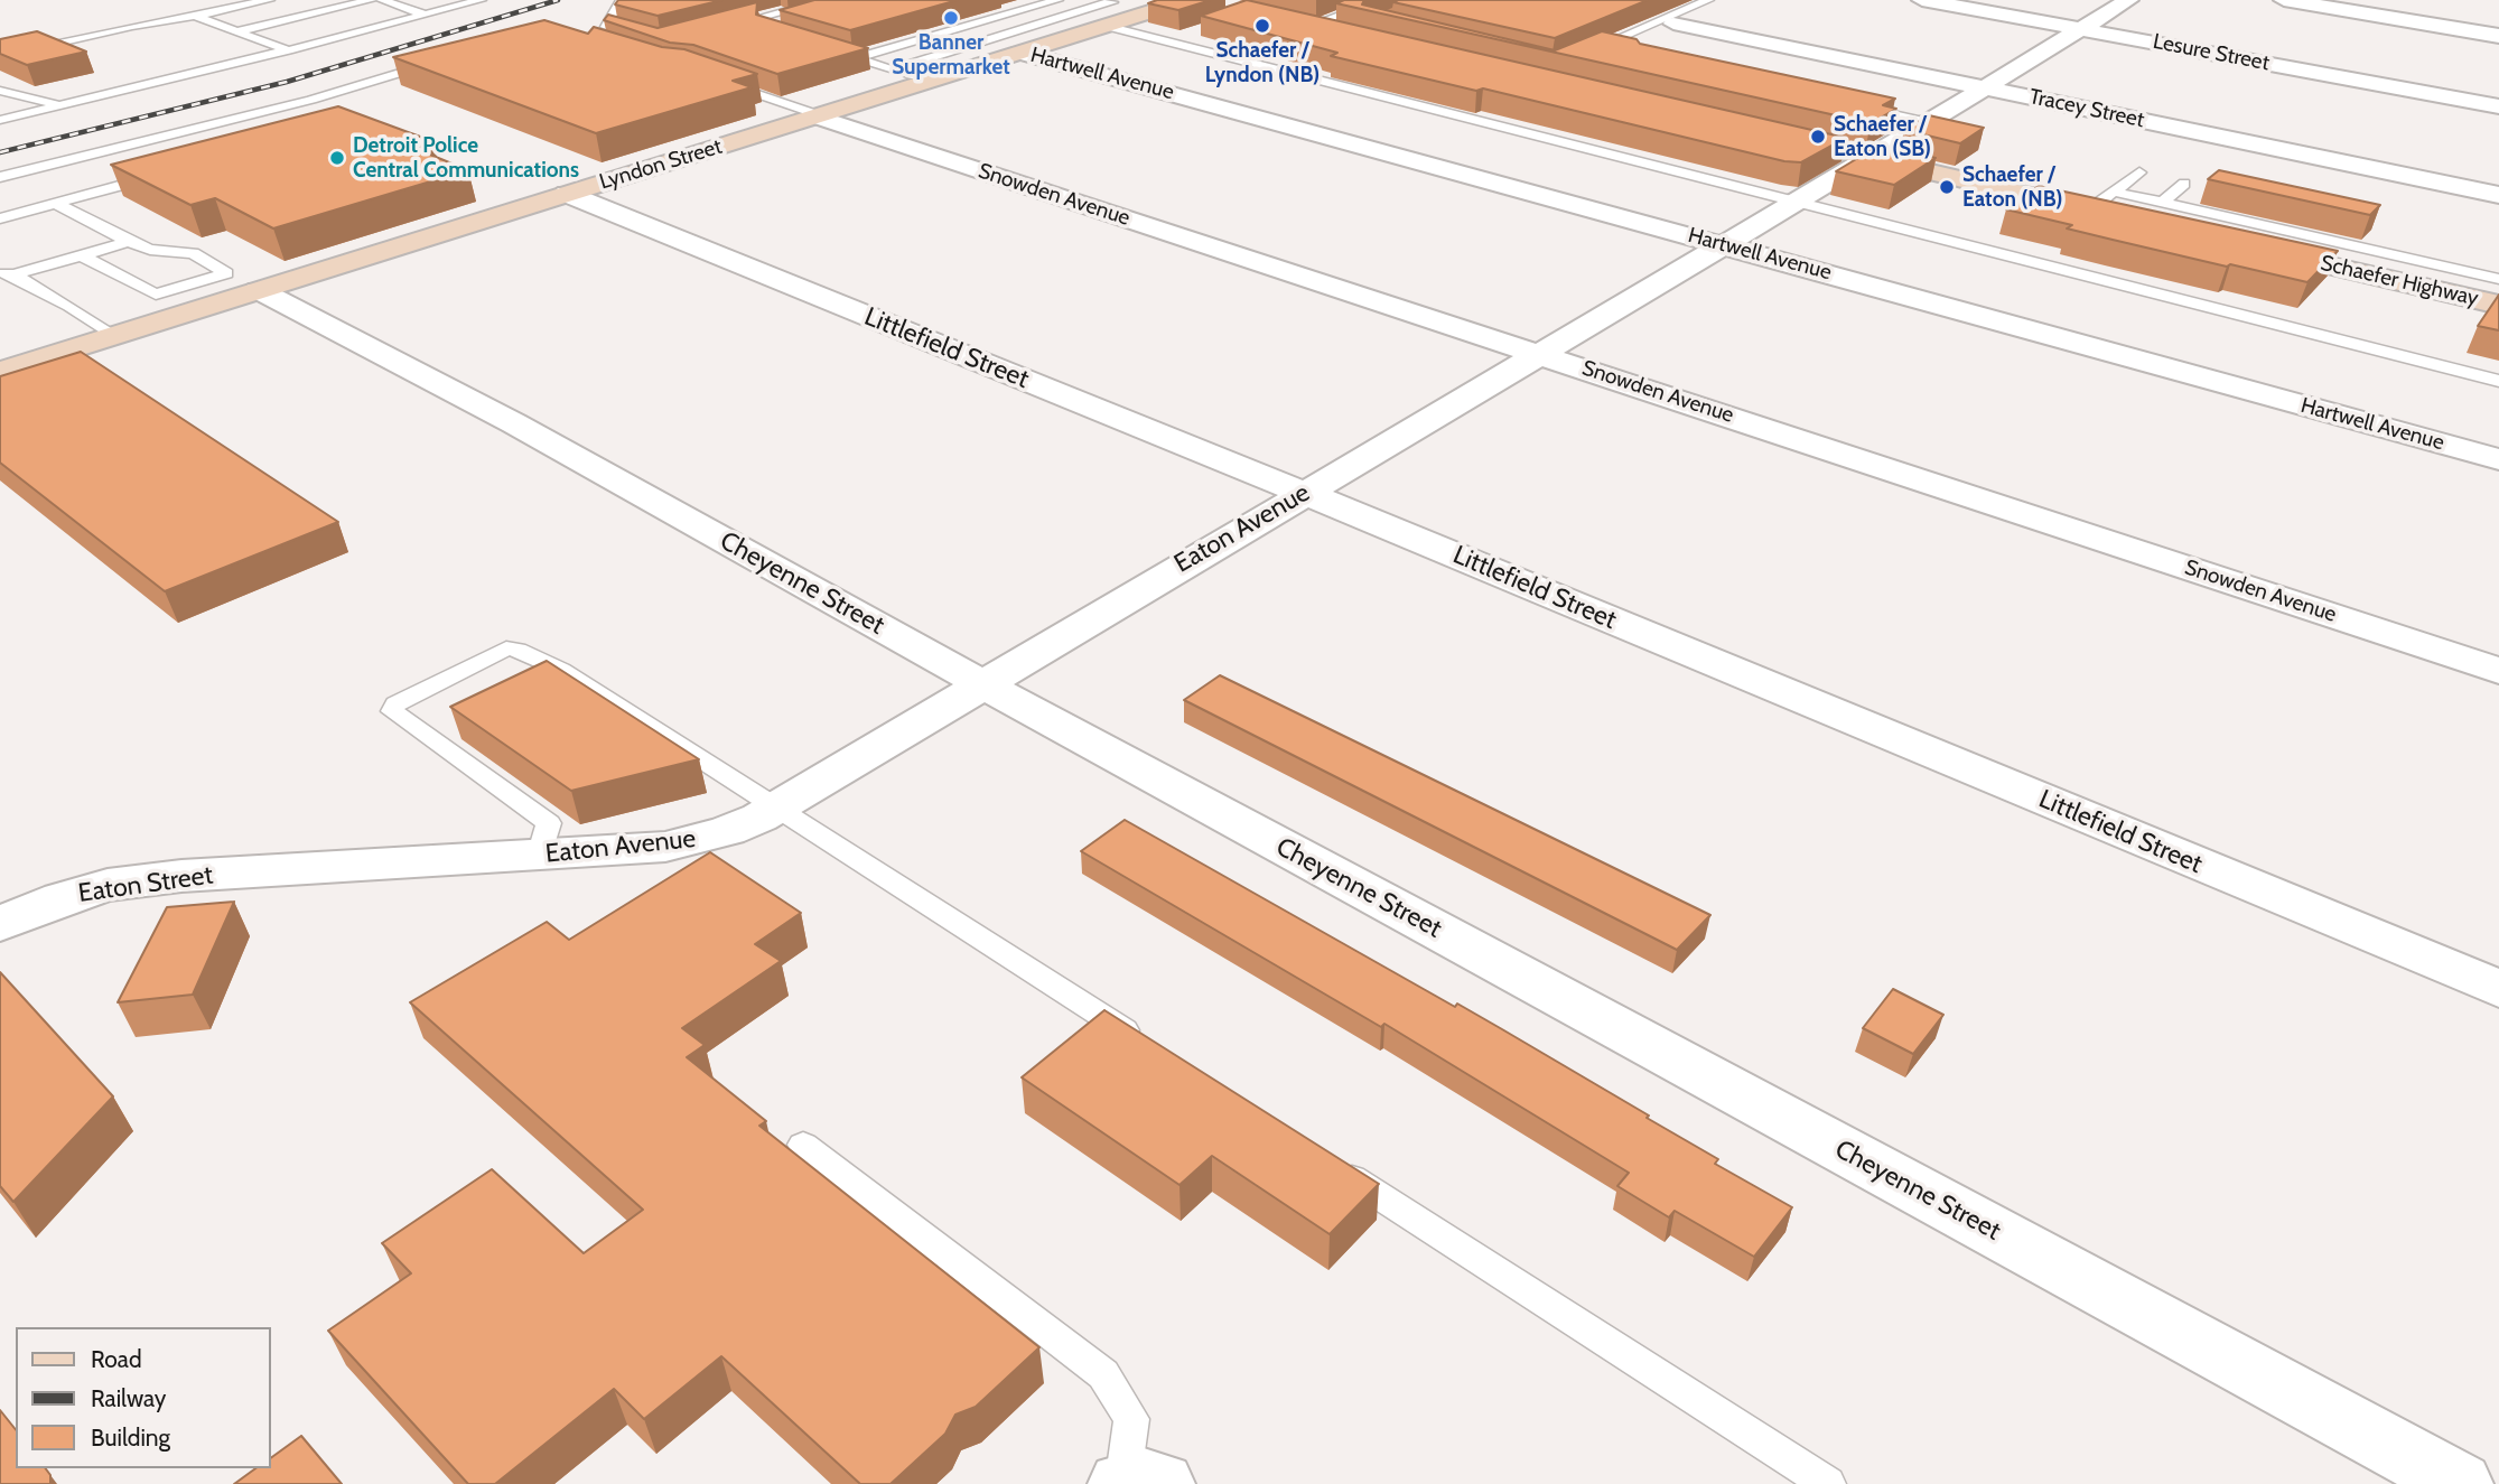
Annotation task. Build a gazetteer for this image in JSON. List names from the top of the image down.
{
  "streets": {
    "street": [
      "Lesure Street",
      "Hartwell Avenue",
      "Tracey Street",
      "Lyndon Street",
      "Snowden Avenue",
      "Schaefer Highway",
      "Littlefield Street",
      "Eaton Avenue",
      "Cheyenne Street",
      "Eaton Street"
    ]
  },
  "crossings": [
    ["Lesure Street", "Eaton Avenue"],
    ["Hartwell Avenue", "Lyndon Street"],
    ["Hartwell Avenue", "Eaton Avenue"],
    ["Tracey Street", "Eaton Avenue"],
    ["Lyndon Street", "Snowden Avenue"],
    ["Lyndon Street", "Littlefield Street"],
    ["Lyndon Street", "Cheyenne Street"],
    ["Snowden Avenue", "Eaton Avenue"],
    ["Schaefer Highway", "Eaton Avenue"],
    ["Littlefield Street", "Eaton Avenue"],
    ["Eaton Avenue", "Cheyenne Street"],
    ["Eaton Avenue", "Eaton Street"]
  ],
  "places": [
    "Banner Supermarket",
    "Schaefer / Lyndon (NB)",
    "Schaefer / Eaton (SB)",
    "Detroit Police Central Communications",
    "Schaefer / Eaton (NB)"
  ],
  "legend": ["Road", "Railway", "Building"]
}
